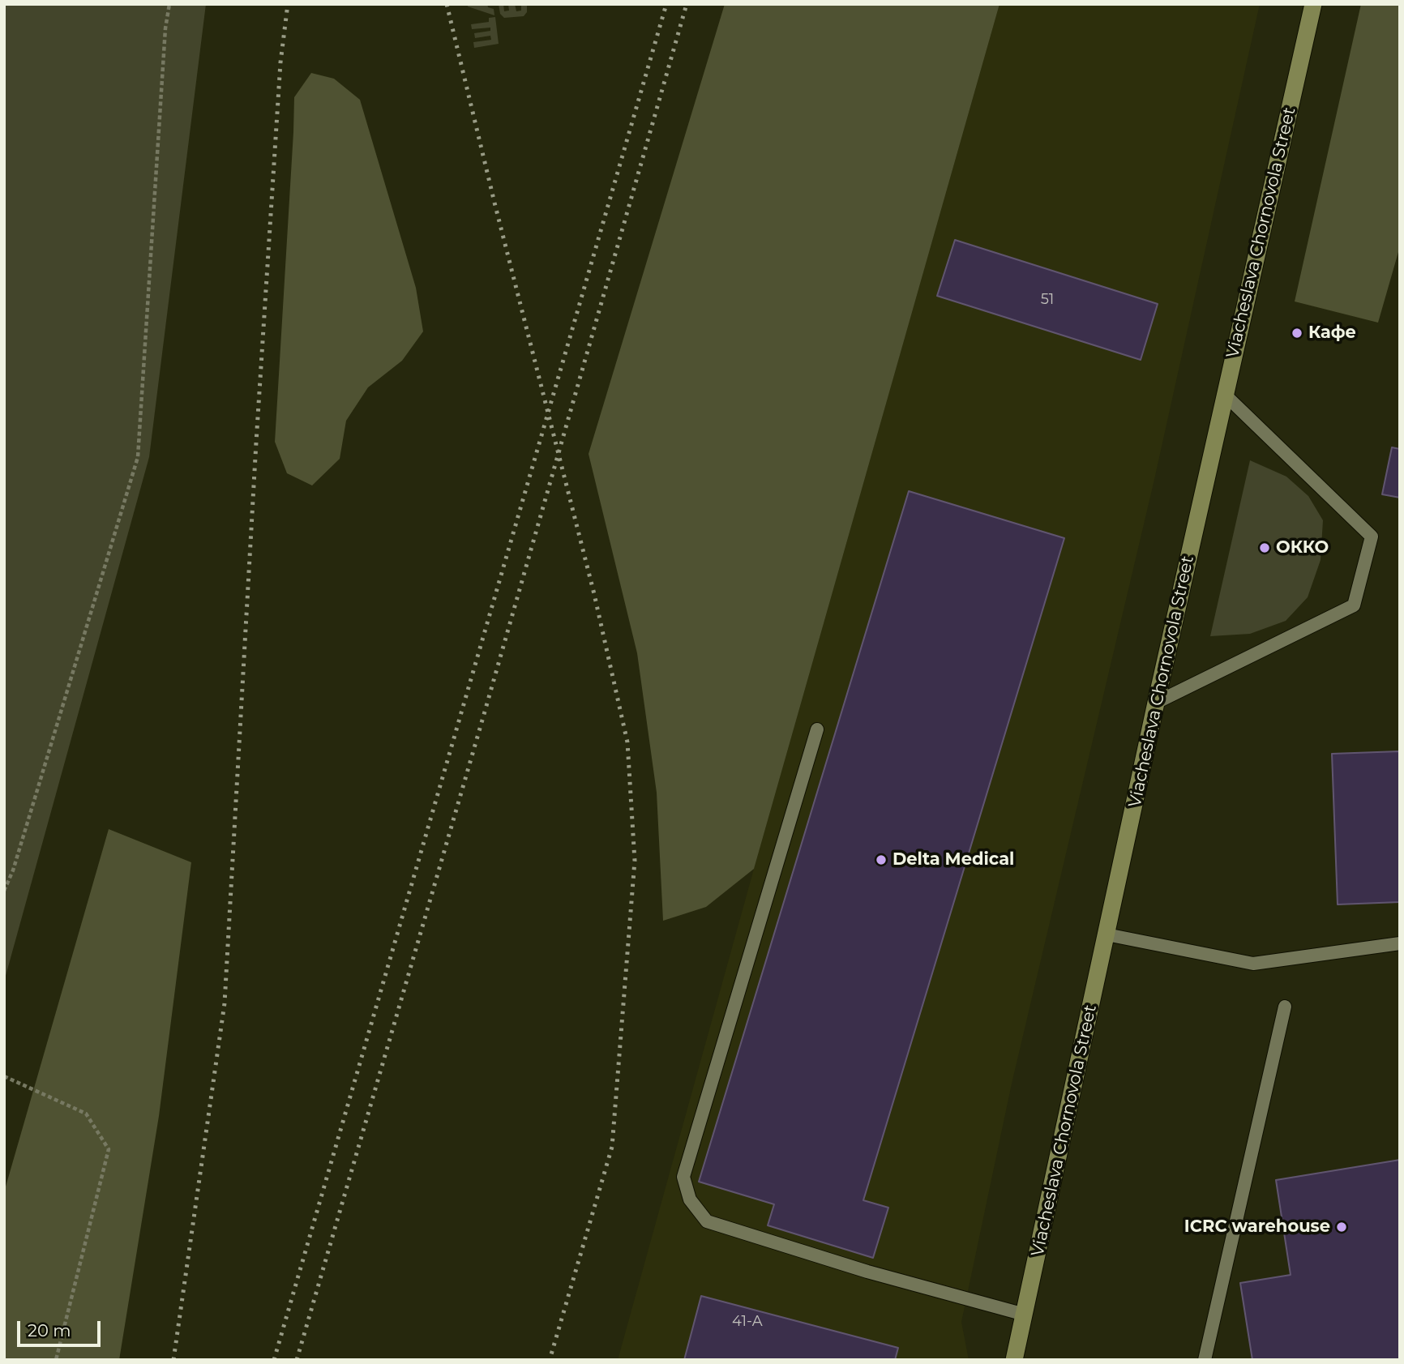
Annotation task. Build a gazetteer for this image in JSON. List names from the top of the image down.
{
  "streets": {
    "main road": ["Viacheslava Chornovola Street"]
  },
  "places": [
    "Кафе",
    "ОККО",
    "Delta Medical",
    "ICRC warehouse"
  ],
  "house_numbers": ["51", "41-А"],
  "scale_bar": "20 m"
}
